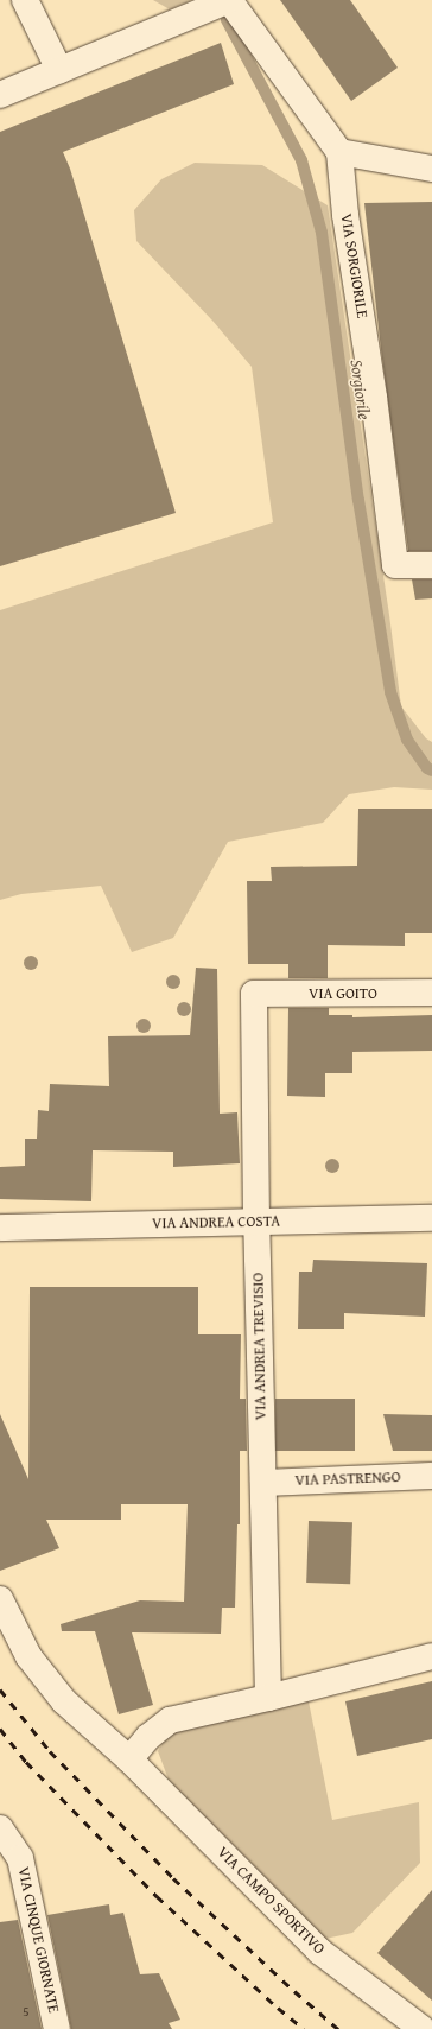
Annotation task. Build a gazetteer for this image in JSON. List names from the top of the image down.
{
  "streets": {
    "street": [
      "VIA SORGIORILE",
      "VIA GOITO",
      "VIA ANDREA COSTA",
      "VIA ANDREA TREVISIO",
      "VIA PASTRENGO",
      "VIA CAMPO SPORTIVO",
      "VIA CINQUE GIORNATE"
    ]
  },
  "crossings": [
    ["VIA GOITO", "VIA ANDREA TREVISIO"],
    ["VIA ANDREA COSTA", "VIA ANDREA TREVISIO"],
    ["VIA ANDREA TREVISIO", "VIA PASTRENGO"]
  ],
  "water": ["Sorgiorile"],
  "house_numbers": ["5"]
}
